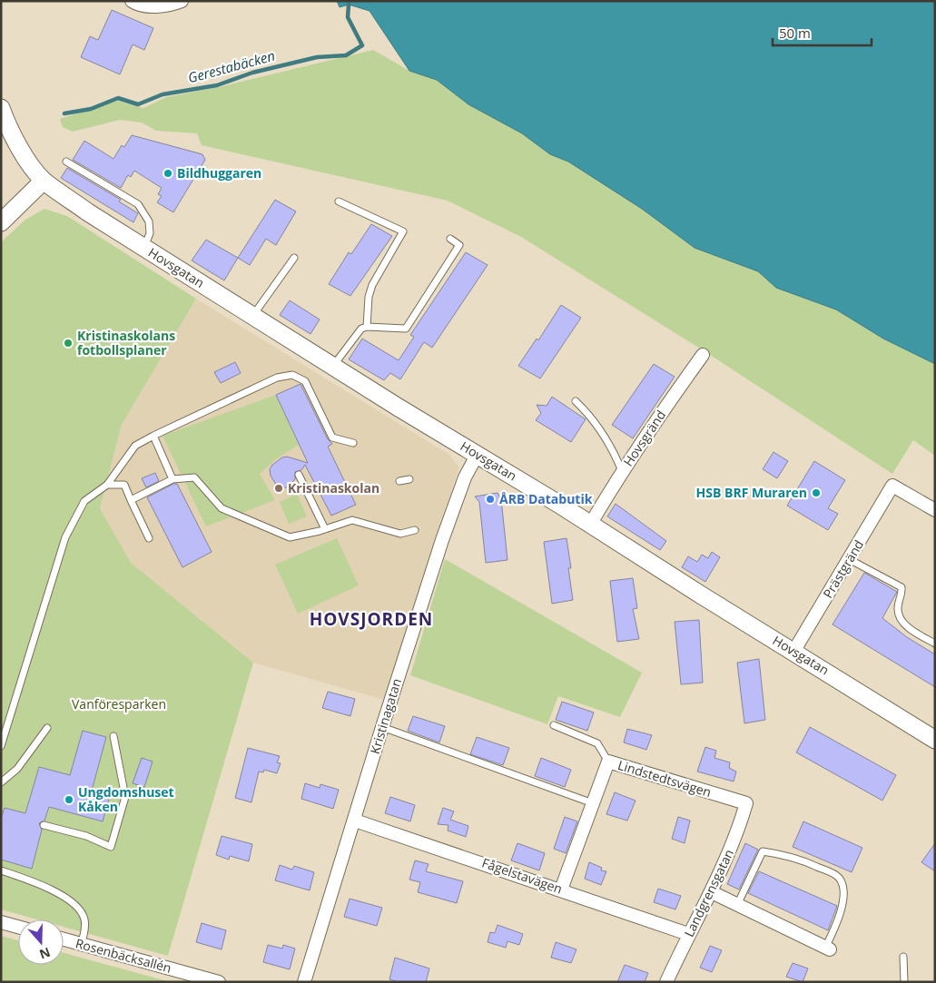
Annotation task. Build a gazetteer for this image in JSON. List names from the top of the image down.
{
  "streets": {
    "main road": ["Hovsgatan"],
    "street": [
      "Hovsgränd",
      "Prästgränd",
      "Kristinagatan",
      "Lindstedtsvägen",
      "Fågelstavägen",
      "Landgrensgatan",
      "Rosenbäcksallén"
    ]
  },
  "crossings": [
    ["Hovsgatan", "Hovsgränd"],
    ["Hovsgatan", "Prästgränd"],
    ["Hovsgatan", "Kristinagatan"],
    ["Kristinagatan", "Fågelstavägen"],
    ["Lindstedtsvägen", "Fågelstavägen"],
    ["Lindstedtsvägen", "Landgrensgatan"],
    ["Fågelstavägen", "Landgrensgatan"]
  ],
  "districts": ["HOVSJORDEN"],
  "water": ["Gerestabäcken"],
  "parks": ["Vanföresparken"],
  "places": [
    "Bildhuggaren",
    "Kristinaskolans fotbollsplaner",
    "Kristinaskolan",
    "HSB BRF Muraren",
    "ÅRB Databutik",
    "Ungdomshuset Kåken"
  ],
  "scale_bar": "50 m",
  "north": "bottom"
}
